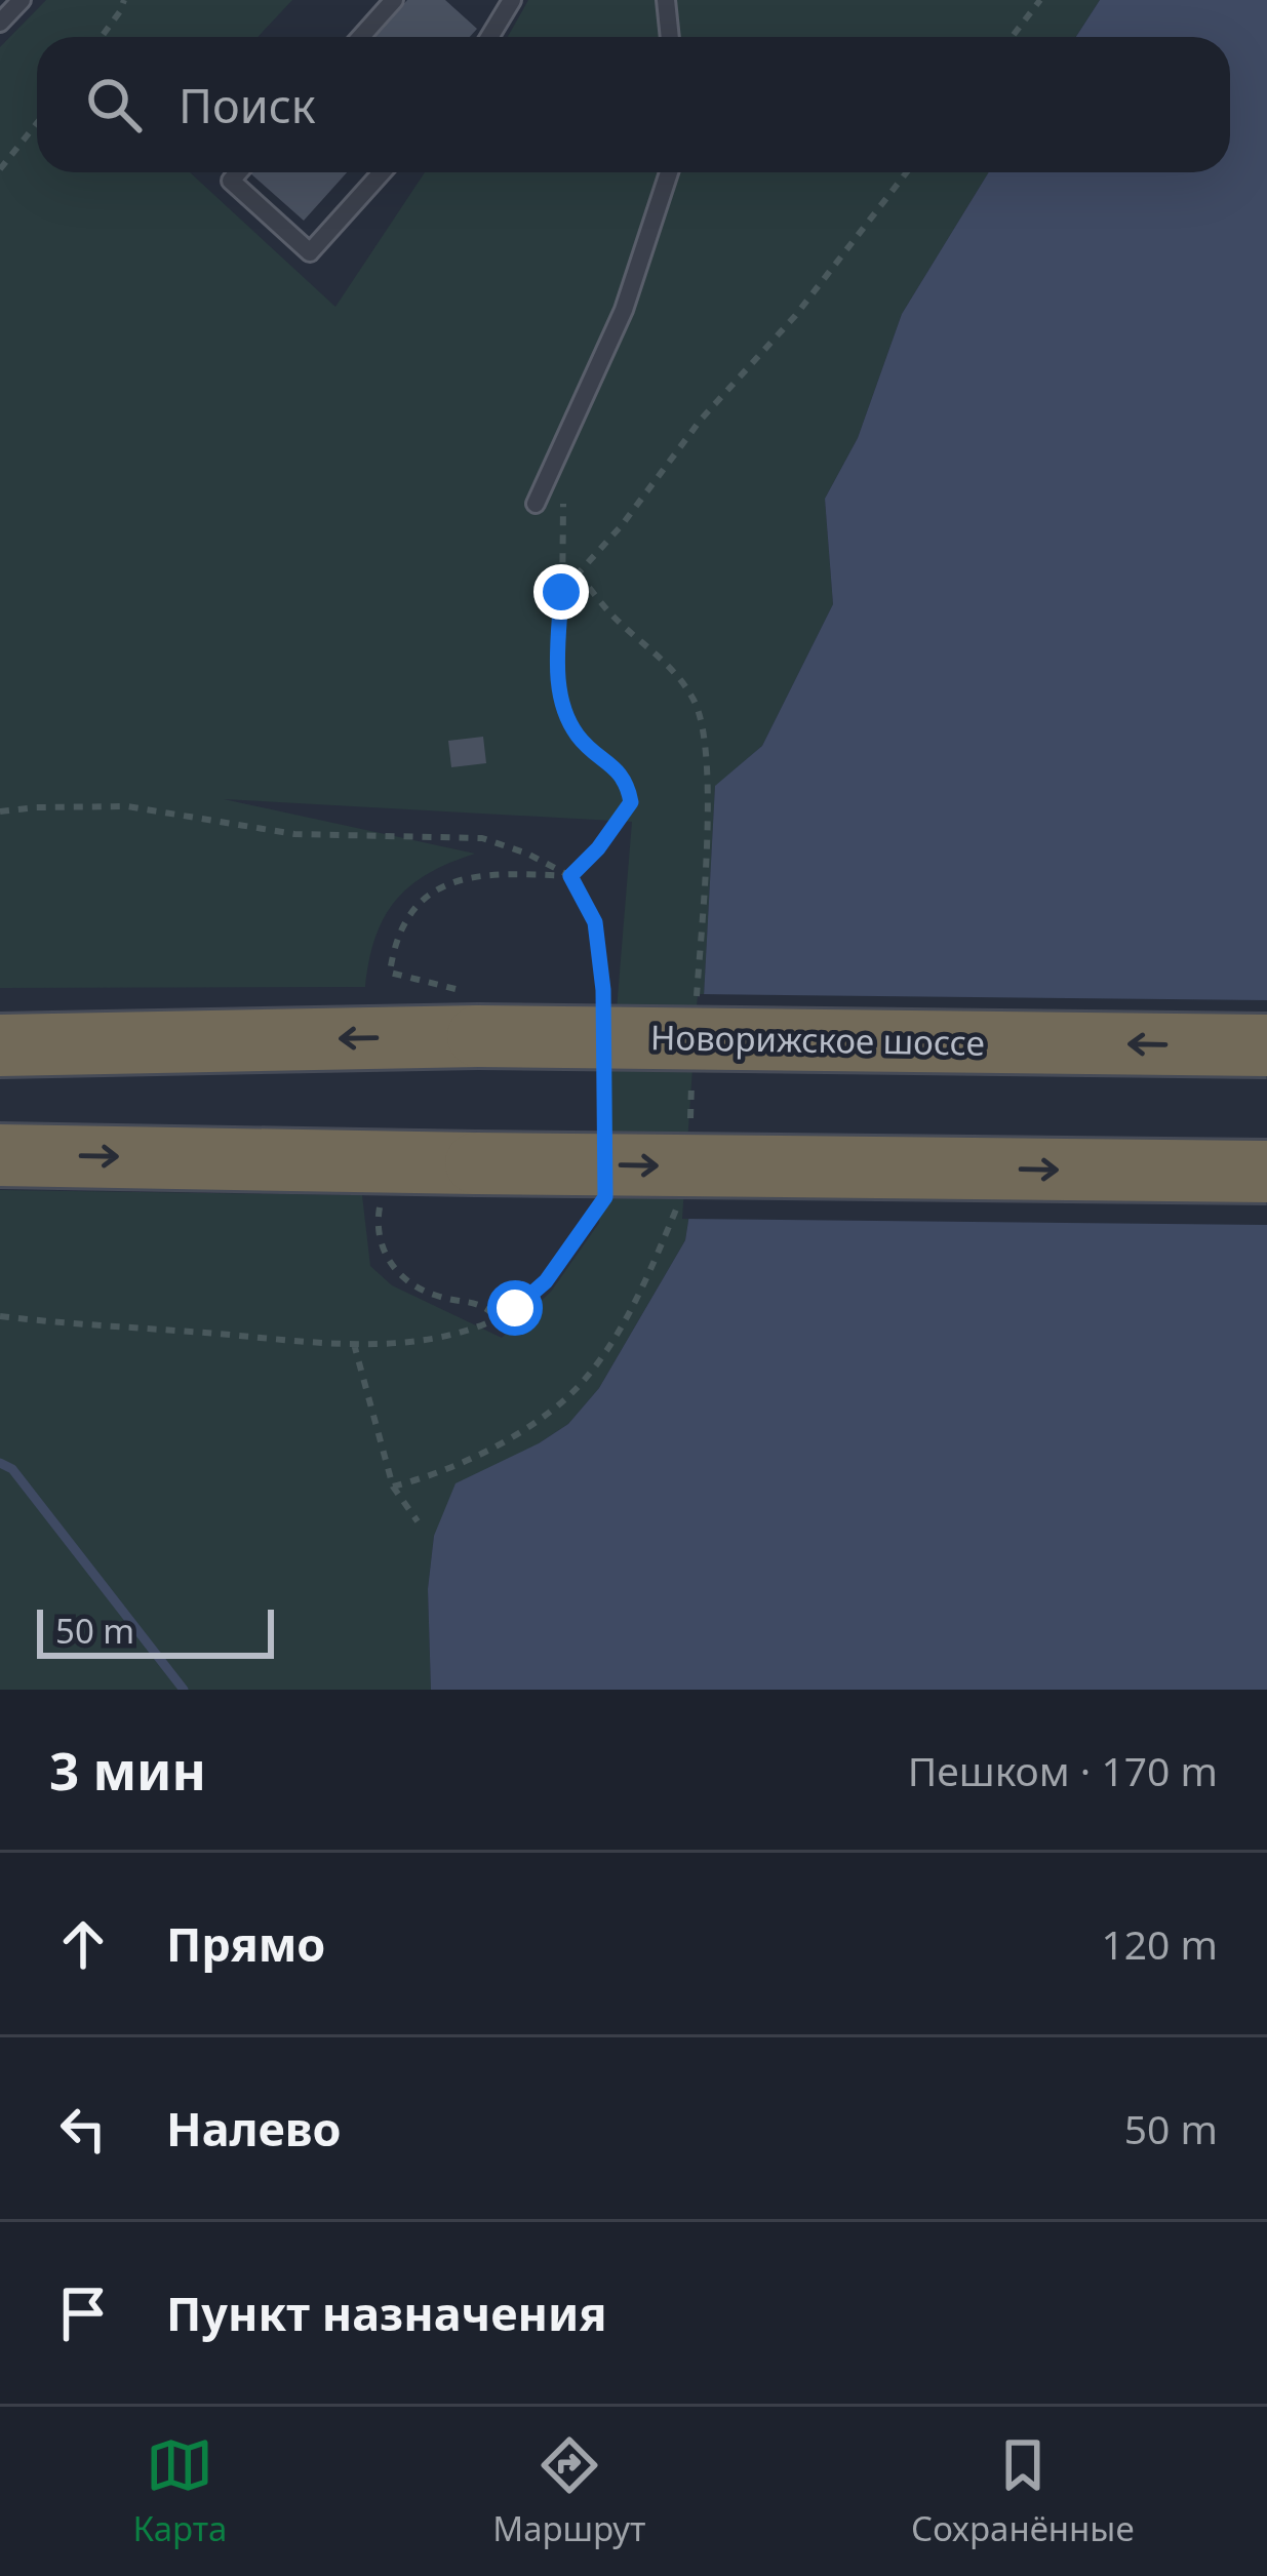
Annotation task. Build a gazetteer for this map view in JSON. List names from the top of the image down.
{
  "streets": {
    "highway": ["Новорижское шоссе"]
  },
  "scale_bar": "50 m",
  "page": {
    "search": "Поиск",
    "scale": "50 m",
    "heading": ["3 мин", "Пешком · 170 m"],
    "list": [
      ["Прямо", "120 m"],
      ["Налево", "50 m"],
      "Пункт назначения"
    ],
    "nav": ["Карта", "Маршрут", "Сохранённые"]
  }
}
